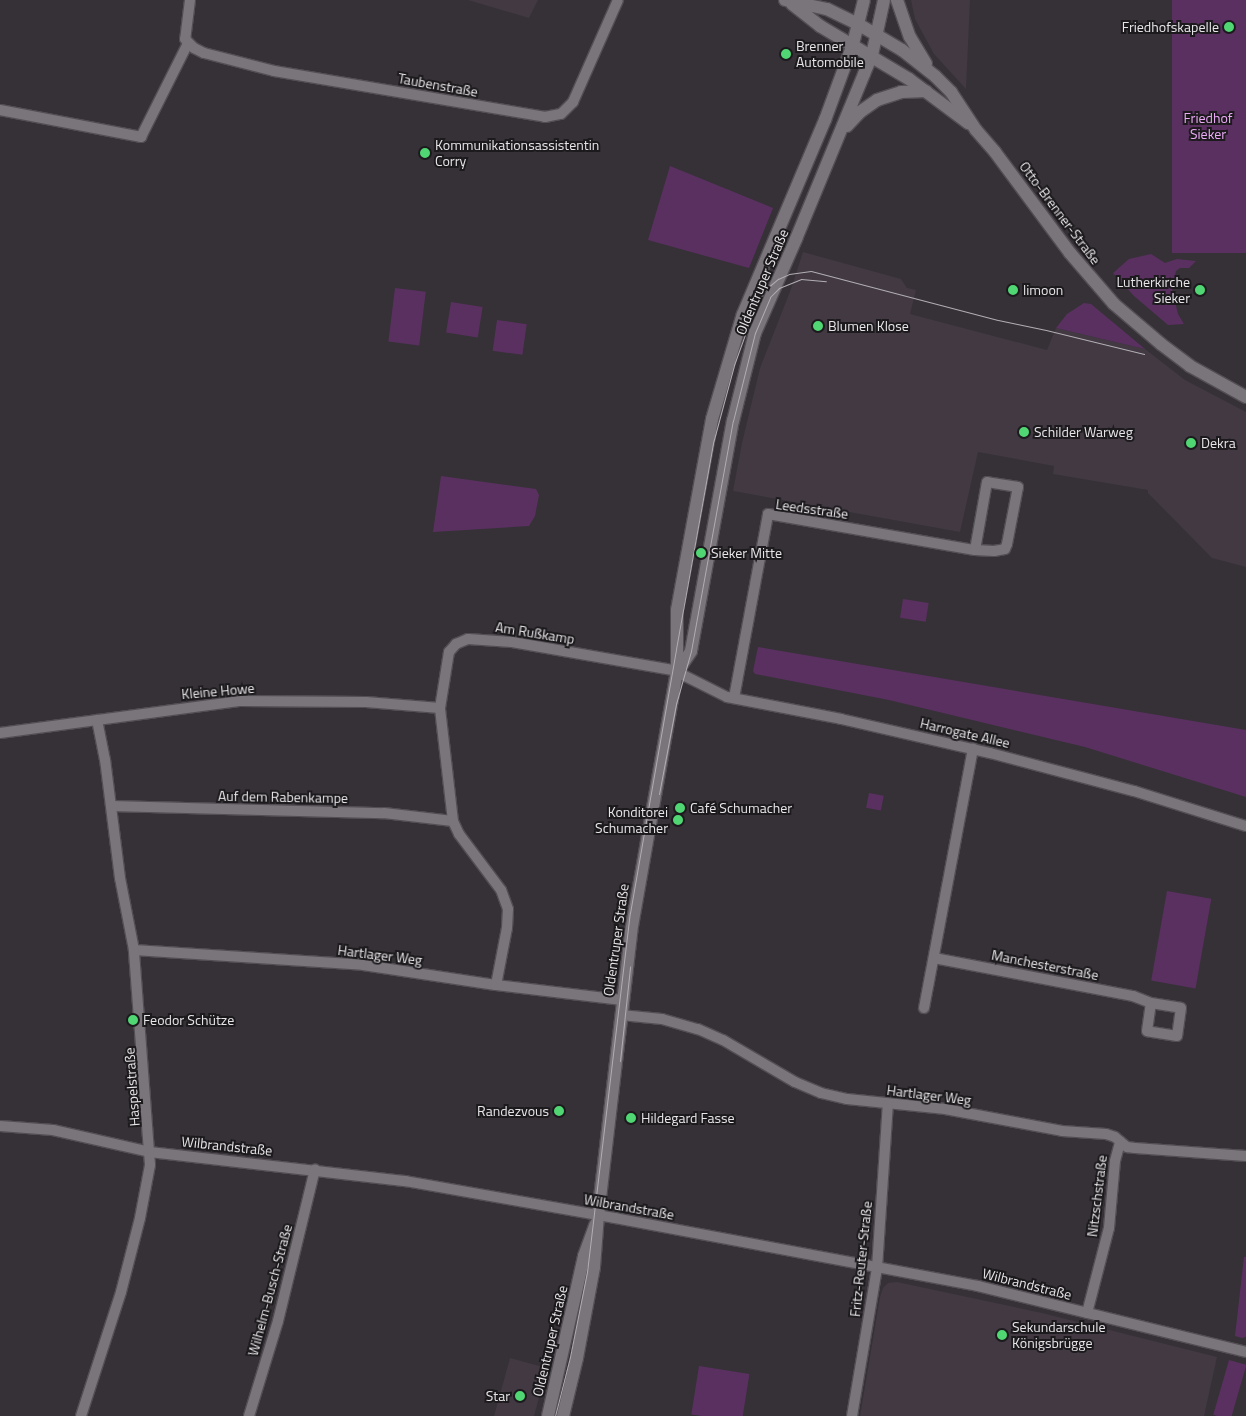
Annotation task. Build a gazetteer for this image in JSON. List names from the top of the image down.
{
  "streets": {
    "street": [
      "Taubenstraße",
      "Otto-Brenner-Straße",
      "Oldentruper Straße",
      "Leedsstraße",
      "Am Rußkamp",
      "Kleine Howe",
      "Harrogate Allee",
      "Auf dem Rabenkampe",
      "Hartlager Weg",
      "Manchesterstraße",
      "Haspelstraße",
      "Wilbrandstraße",
      "Nitzschstraße",
      "Fritz-Reuter-Straße",
      "Wilhelm-Busch-Straße"
    ]
  },
  "crossings": [
    ["Otto-Brenner-Straße", "Oldentruper Straße"],
    ["Oldentruper Straße", "Am Rußkamp"],
    ["Oldentruper Straße", "Harrogate Allee"],
    ["Oldentruper Straße", "Hartlager Weg"],
    ["Oldentruper Straße", "Wilbrandstraße"],
    ["Leedsstraße", "Harrogate Allee"],
    ["Am Rußkamp", "Kleine Howe"],
    ["Am Rußkamp", "Harrogate Allee"],
    ["Am Rußkamp", "Auf dem Rabenkampe"],
    ["Kleine Howe", "Haspelstraße"],
    ["Auf dem Rabenkampe", "Haspelstraße"],
    ["Hartlager Weg", "Haspelstraße"],
    ["Hartlager Weg", "Nitzschstraße"],
    ["Hartlager Weg", "Fritz-Reuter-Straße"],
    ["Haspelstraße", "Wilbrandstraße"],
    ["Wilbrandstraße", "Nitzschstraße"],
    ["Wilbrandstraße", "Fritz-Reuter-Straße"],
    ["Wilbrandstraße", "Wilhelm-Busch-Straße"]
  ],
  "parks": ["Friedhof Sieker"],
  "places": [
    "Friedhofskapelle",
    "Brenner Automobile",
    "Kommunikationsassistentin Corry",
    "limoon",
    "Lutherkirche Sieker",
    "Blumen Klose",
    "Schilder Warweg",
    "Dekra",
    "Sieker Mitte",
    "Café Schumacher",
    "Konditorei Schumacher",
    "Feodor Schütze",
    "Randezvous",
    "Hildegard Fasse",
    "Sekundarschule Königsbrügge",
    "Star"
  ]
}
